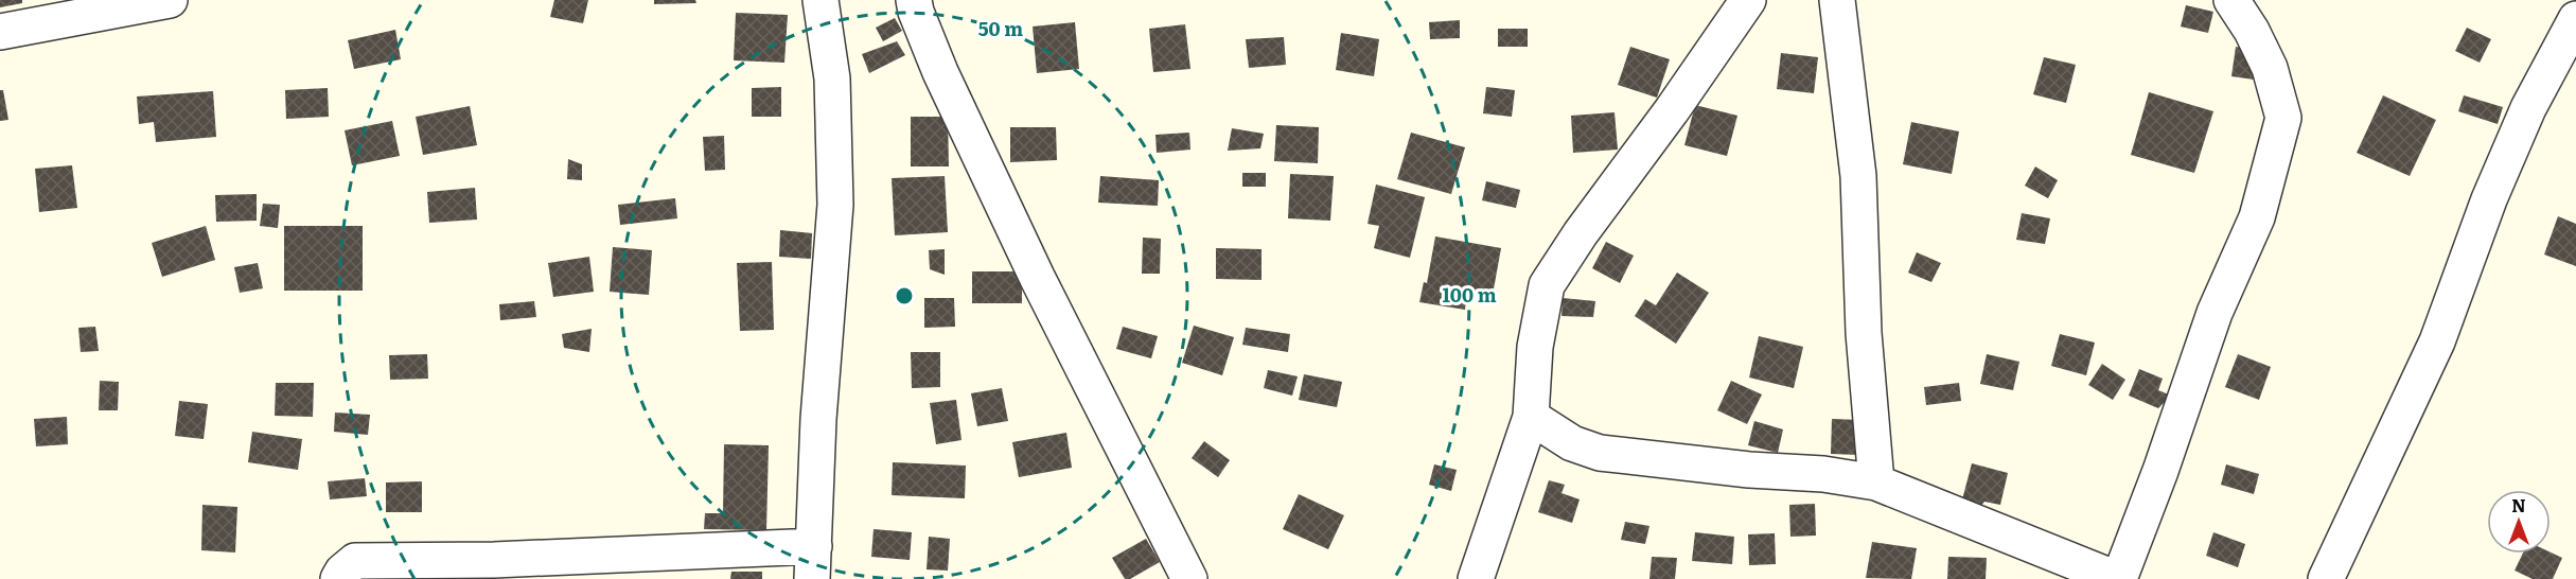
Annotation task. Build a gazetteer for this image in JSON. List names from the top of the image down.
{
  "north": "top",
  "rings": ["50 m", "100 m"]
}
